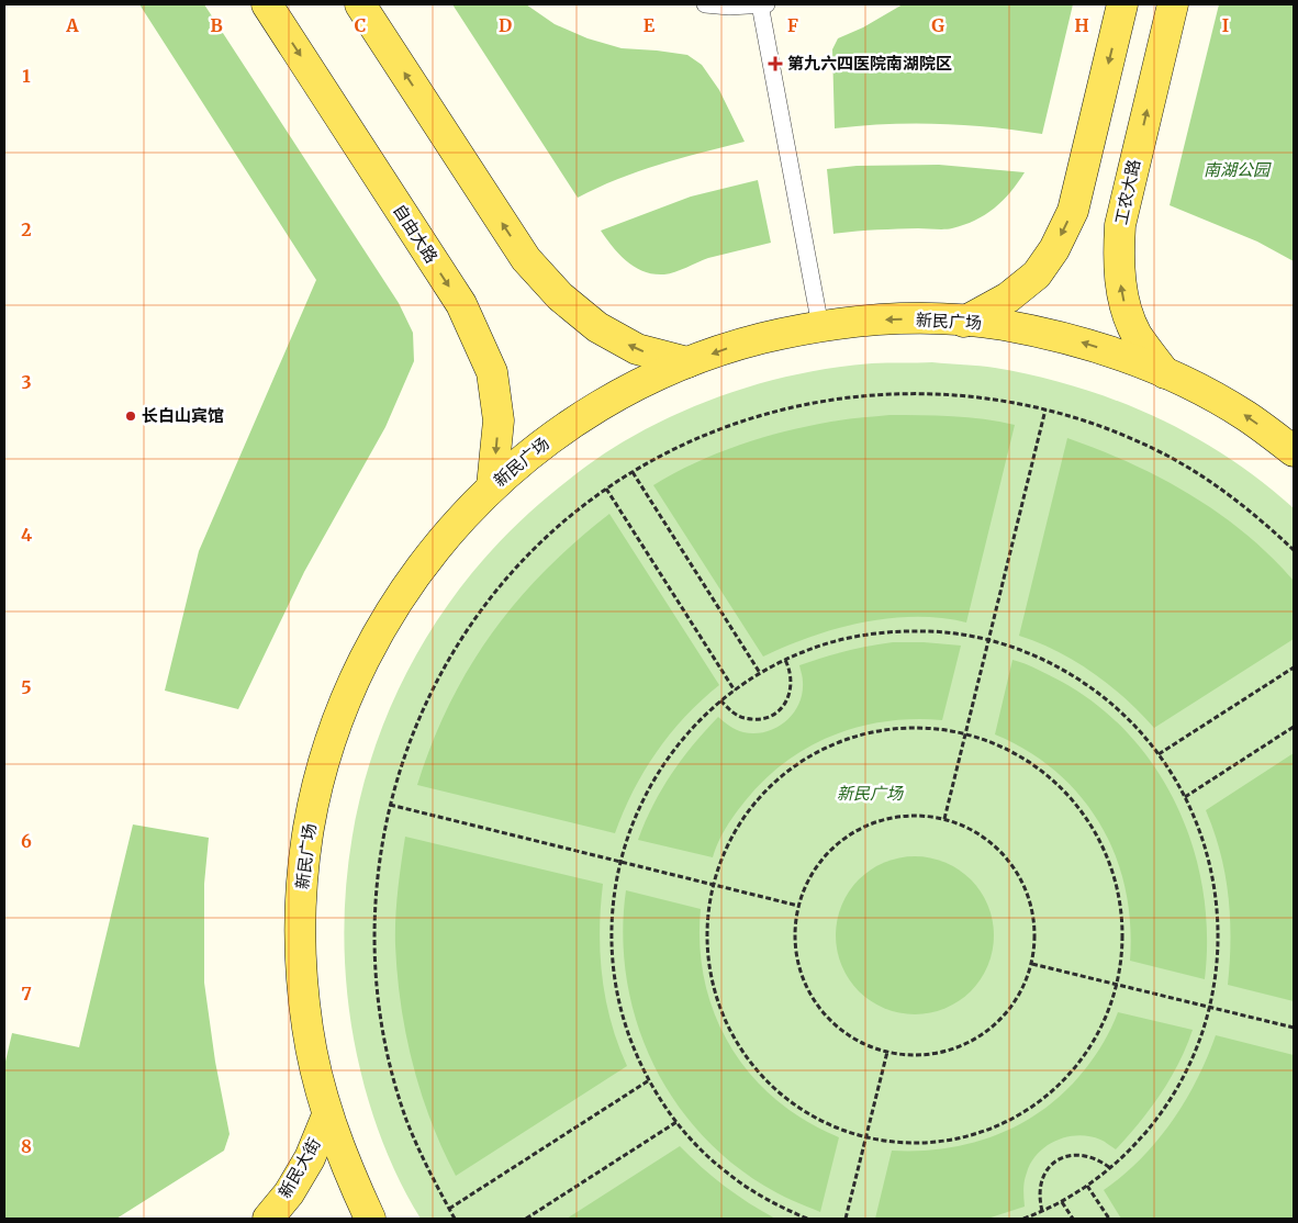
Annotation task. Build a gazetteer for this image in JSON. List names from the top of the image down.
{
  "streets": {
    "main road": [
      "工农大路",
      "自由大路",
      "新民广场",
      "新民大街"
    ]
  },
  "crossings": [
    ["工农大路", "新民广场"],
    ["自由大路", "新民广场"],
    ["新民广场", "新民大街"]
  ],
  "one_way": ["工农大路", "新民广场"],
  "parks": ["南湖公园", "新民广场"],
  "places": {
    "health": ["第九六四医院南湖院区"],
    "other": ["长白山宾馆"]
  },
  "grid": {
    "columns": [
      "A",
      "B",
      "C",
      "D",
      "E",
      "F",
      "G",
      "H",
      "I"
    ],
    "rows": [
      "1",
      "2",
      "3",
      "4",
      "5",
      "6",
      "7",
      "8"
    ]
  }
}
